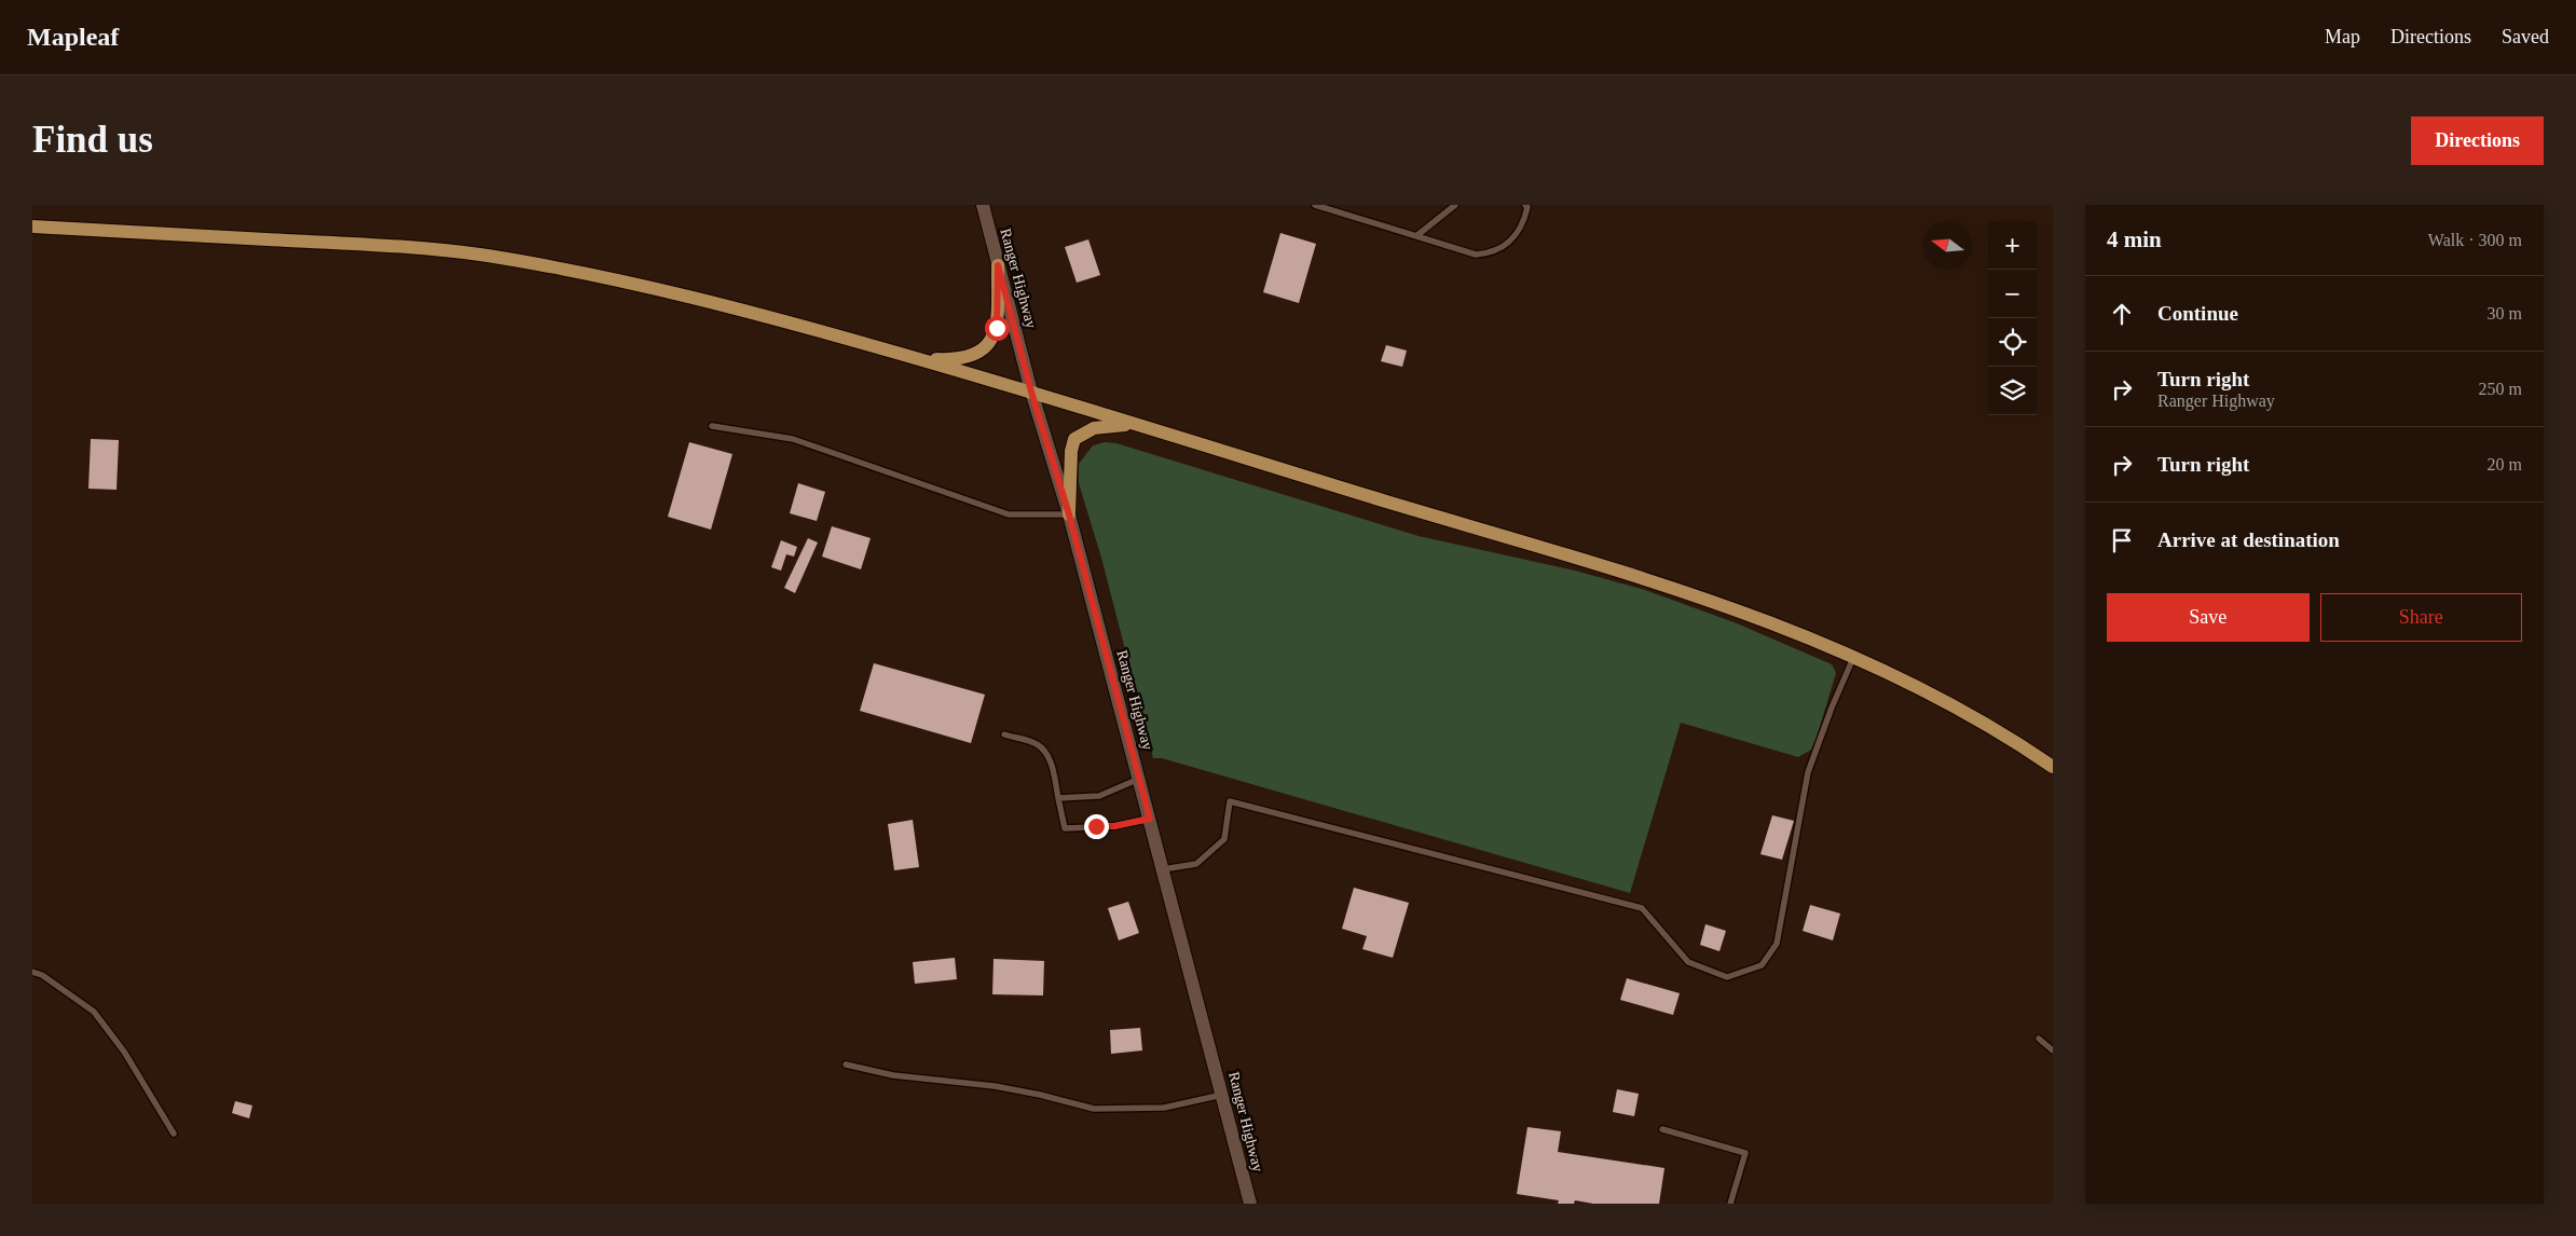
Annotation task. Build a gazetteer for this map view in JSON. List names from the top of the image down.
{
  "streets": {
    "main road": ["Ranger Highway"]
  },
  "north": "left",
  "page": {
    "header": "Mapleaf",
    "nav": ["Map", "Directions", "Saved"],
    "buttons": [
      "Directions",
      ["Save", "Share"]
    ],
    "title": "Find us",
    "heading": ["4 min", "Walk · 300 m"],
    "map_buttons": ["+", "−"],
    "list": [
      ["Continue", "30 m"],
      ["Turn right", "Ranger Highway", "250 m"],
      ["Turn right", "20 m"],
      "Arrive at destination"
    ]
  }
}
